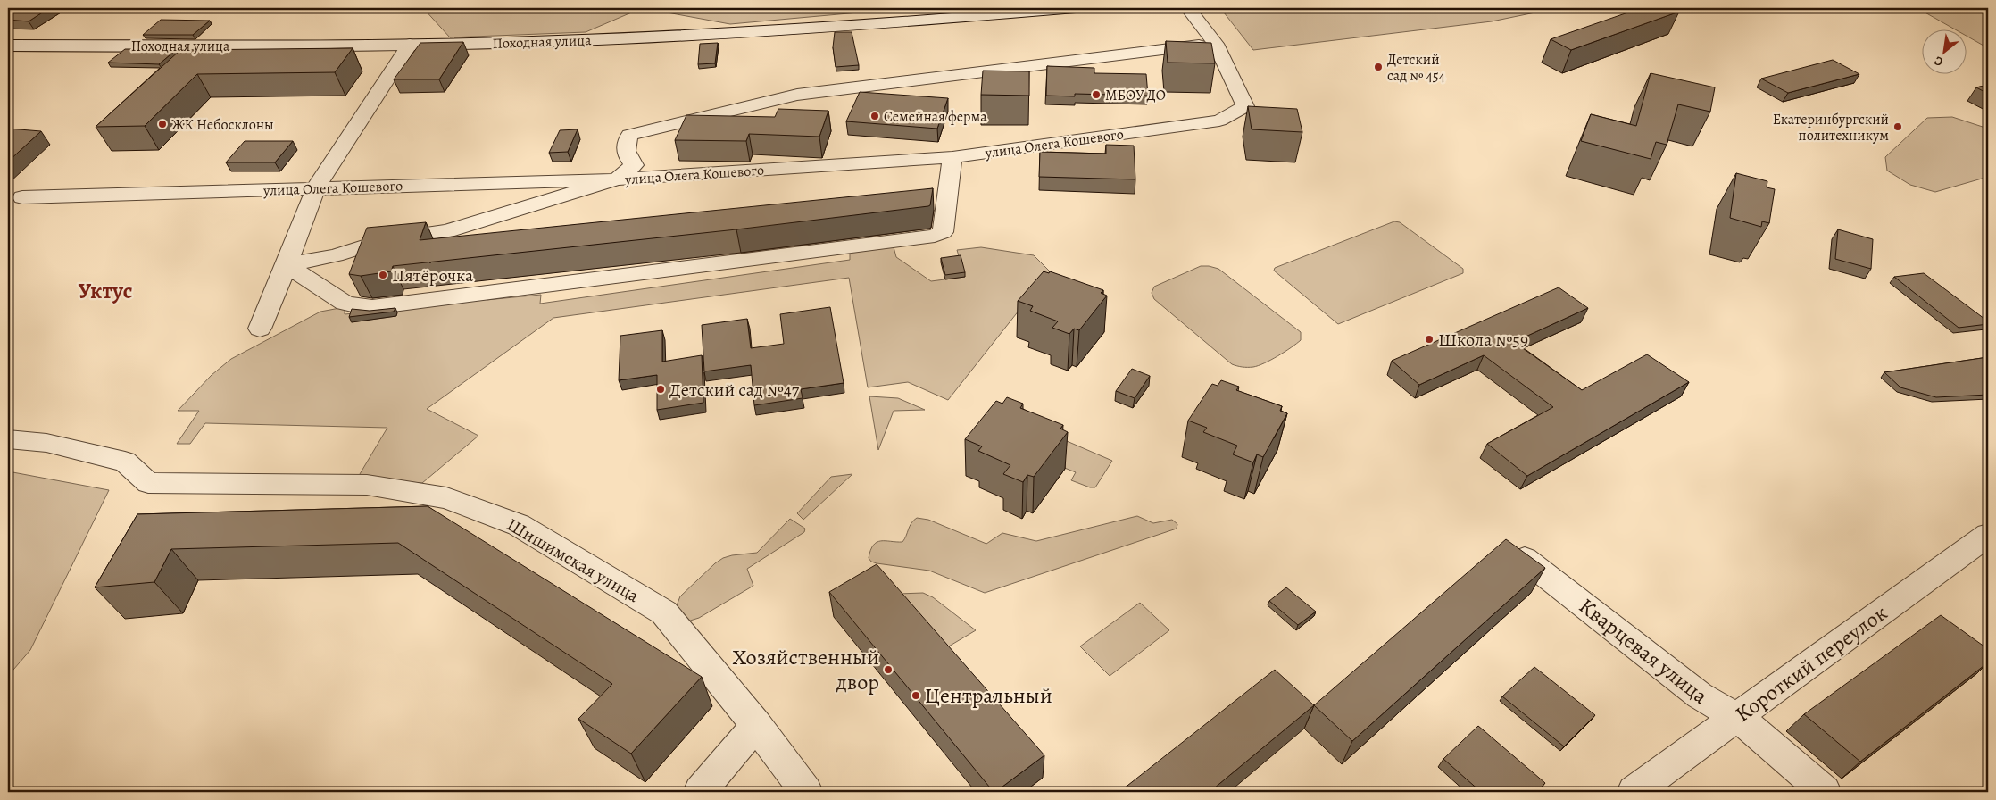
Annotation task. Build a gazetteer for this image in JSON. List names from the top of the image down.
{
  "streets": {
    "street": [
      "Походная улица",
      "улица Олега Кошевого",
      "Шишимская улица",
      "Кварцевая улица",
      "Короткий переулок"
    ]
  },
  "crossings": [
    ["Кварцевая улица", "Короткий переулок"]
  ],
  "districts": ["Уктус"],
  "places": [
    "Детский сад № 454",
    "МБОУ ДО",
    "Семейная ферма",
    "ЖК Небосклоны",
    "Екатеринбургский политехникум",
    "Пятёрочка",
    "Школа №59",
    "Детский сад №47",
    "Хозяйственный двор",
    "Центральный"
  ],
  "north": "bottom left"
}
